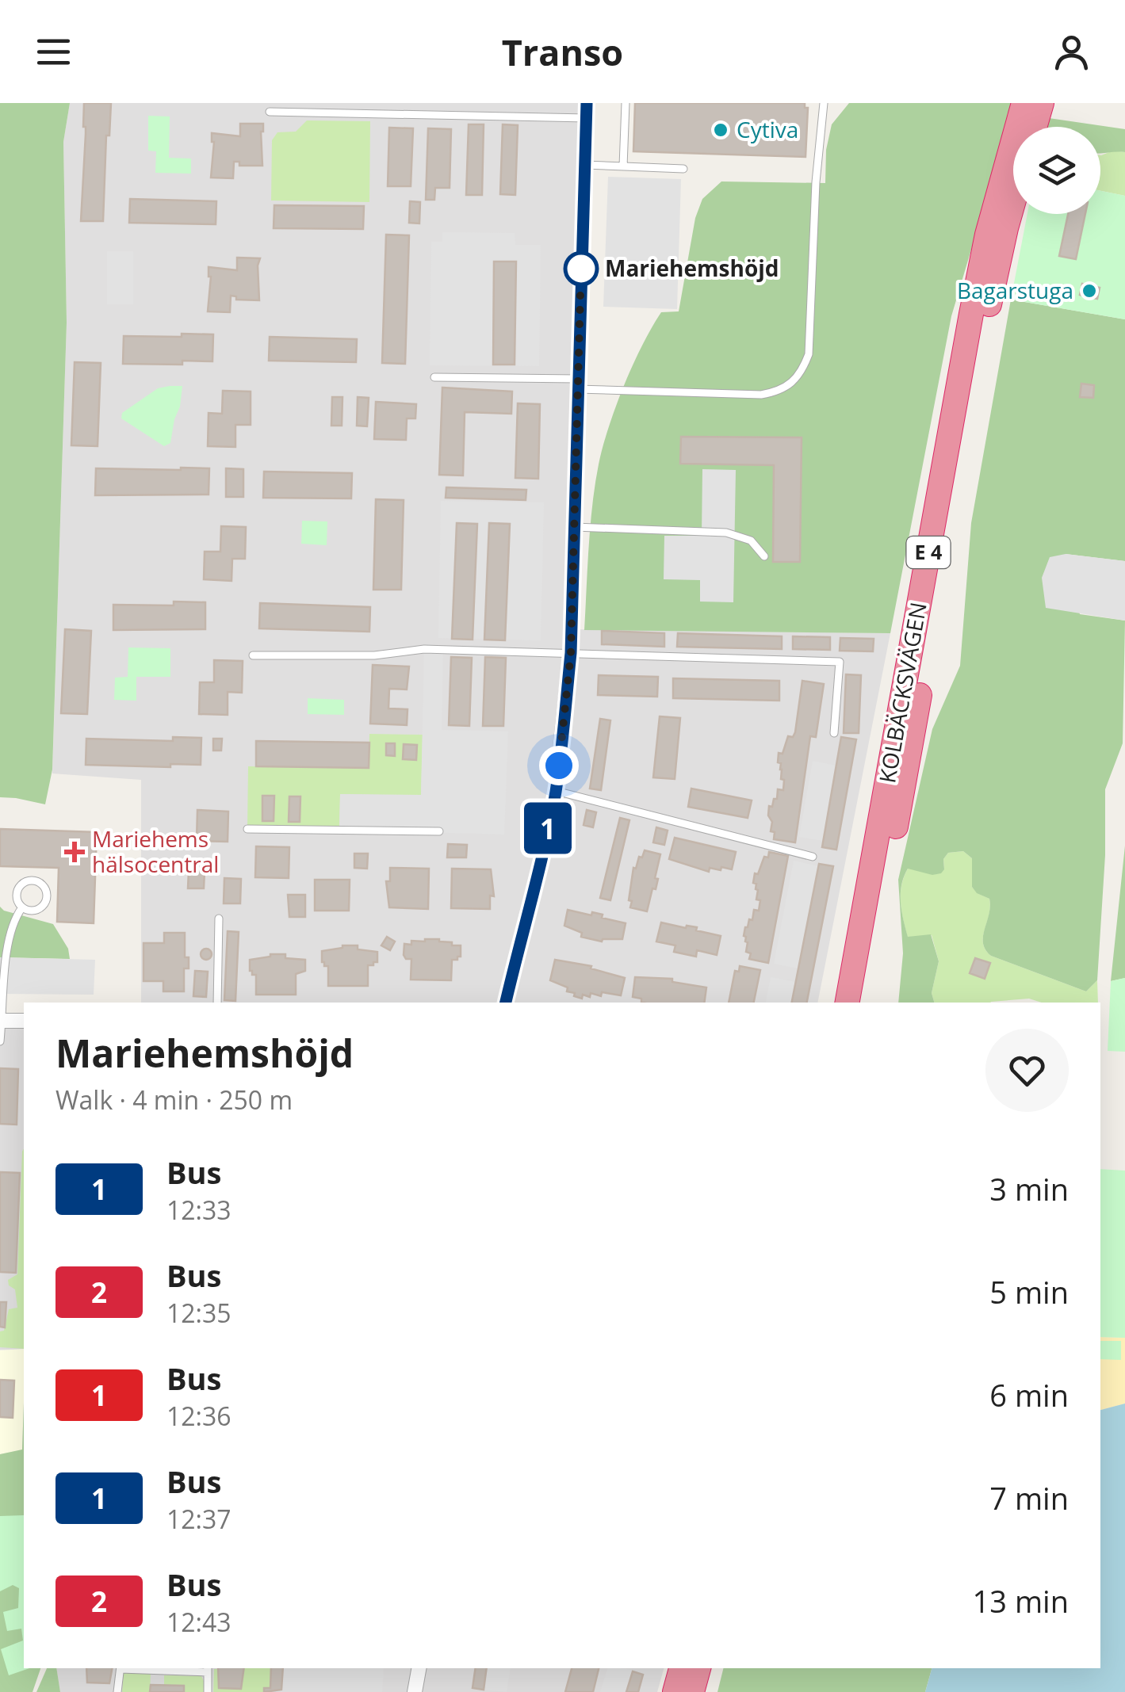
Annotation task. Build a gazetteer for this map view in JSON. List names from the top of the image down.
{
  "streets": {
    "highway": ["E 4", "KOLBÄCKSVÄGEN"]
  },
  "places": {
    "other": ["Cytiva", "Mariehemshöjd", "Bagarstuga"],
    "health": ["Mariehems hälsocentral"]
  },
  "lines": ["bus line 1"],
  "page": {
    "header": "Transo",
    "on_map": "1",
    "heading": ["Mariehemshöjd", "Walk · 4 min · 250 m"],
    "list": [
      {
        "mark": "1",
        "name": "Bus",
        "note": "12:33",
        "value": "3 min"
      },
      {
        "mark": "2",
        "name": "Bus",
        "note": "12:35",
        "value": "5 min"
      },
      {
        "mark": "1",
        "name": "Bus",
        "note": "12:36",
        "value": "6 min"
      },
      {
        "mark": "1",
        "name": "Bus",
        "note": "12:37",
        "value": "7 min"
      },
      {
        "mark": "2",
        "name": "Bus",
        "note": "12:43",
        "value": "13 min"
      }
    ]
  }
}
